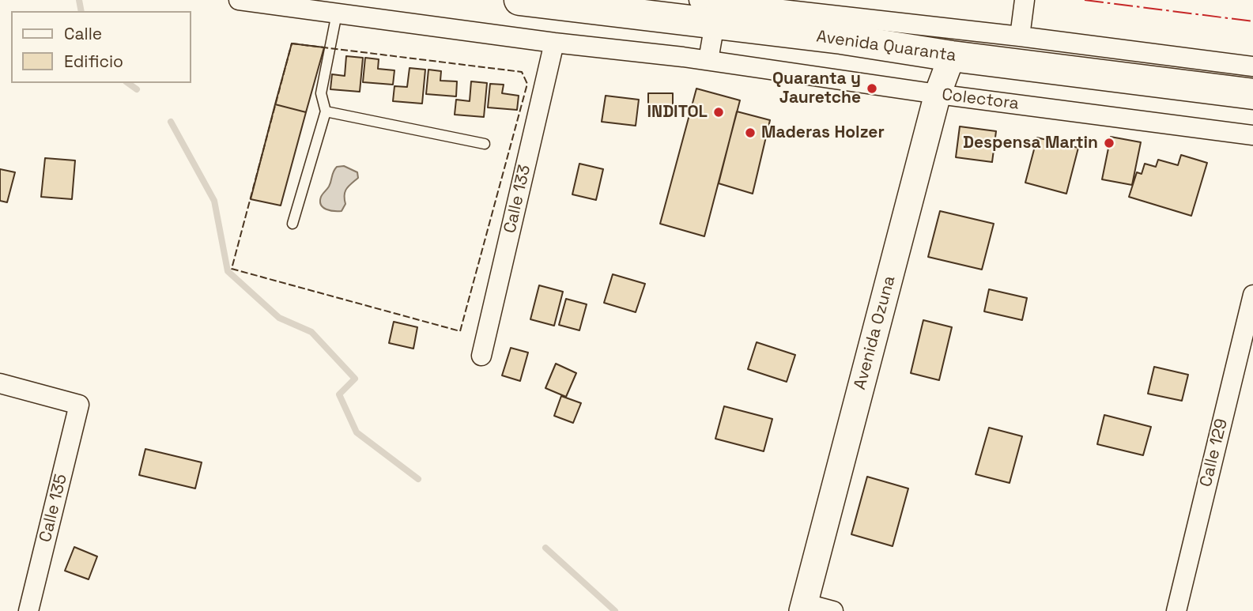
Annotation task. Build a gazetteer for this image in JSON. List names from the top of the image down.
{
  "streets": {
    "highway": ["Avenida Quaranta"],
    "main road": ["Avenida Ozuna"],
    "street": [
      "Colectora",
      "Calle 133",
      "Calle 129",
      "Calle 135"
    ]
  },
  "crossings": [
    ["Avenida Quaranta", "Avenida Ozuna"],
    ["Colectora", "Calle 133"],
    ["Colectora", "Avenida Ozuna"]
  ],
  "places": [
    "Quaranta y Jauretche",
    "INDITOL",
    "Maderas Holzer",
    "Despensa Martin"
  ],
  "legend": ["Calle", "Edificio"]
}
